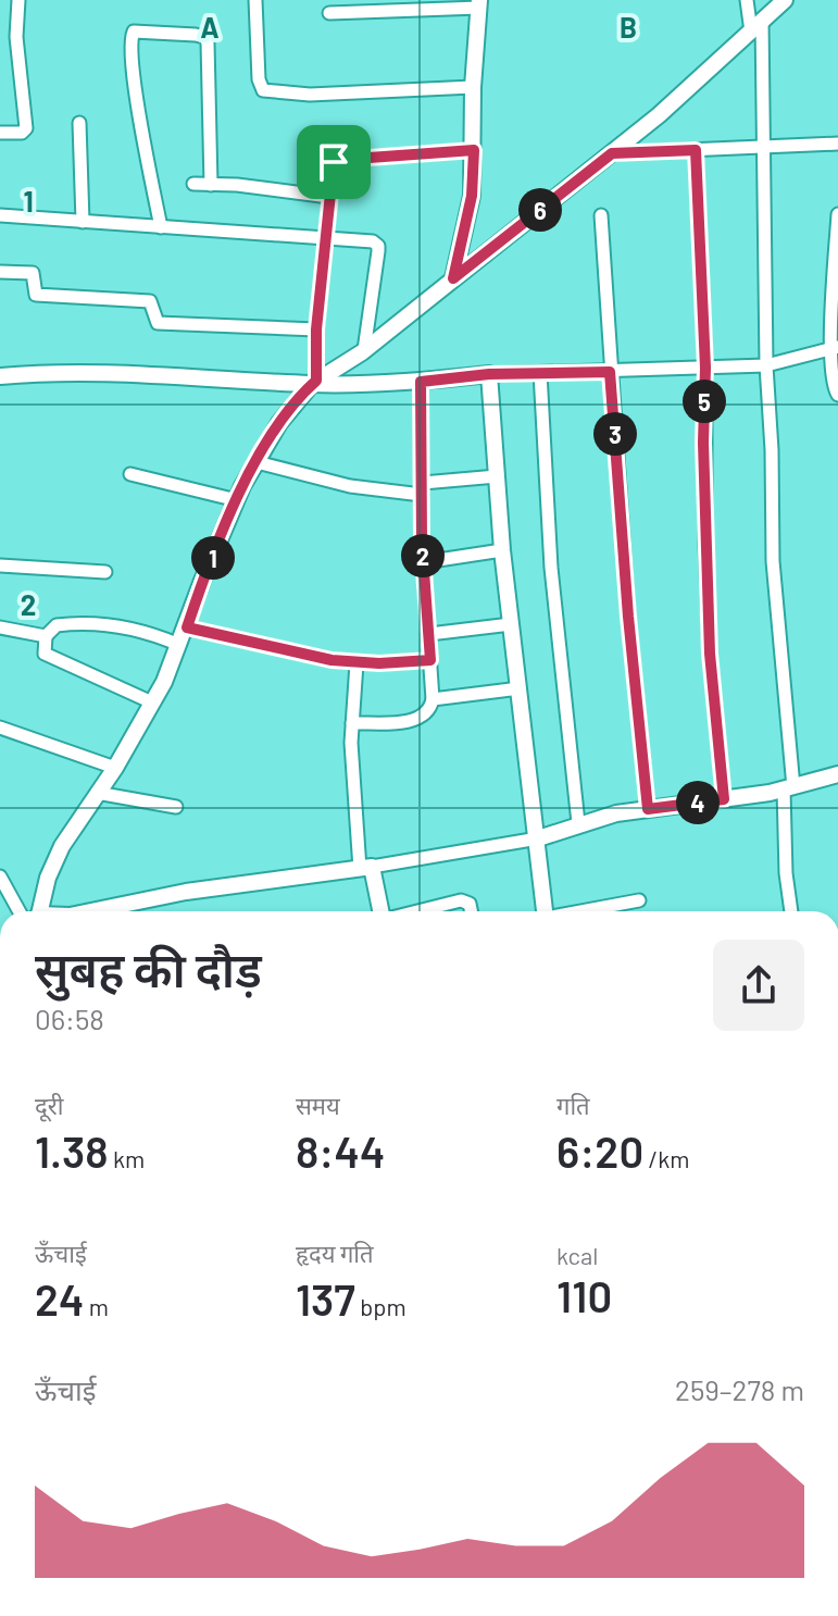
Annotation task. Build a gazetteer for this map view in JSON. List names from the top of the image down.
{
  "page": {
    "pins": [
      "6",
      "5",
      "3",
      "2",
      "1",
      "4"
    ],
    "heading": ["सुबह की दौड़", "06:58"],
    "stats": [
      ["दूरी", "1.38 km"],
      ["समय", "8:44"],
      ["गति", "6:20 /km"],
      ["ऊँचाई", "24 m"],
      ["हृदय गति", "137 bpm"],
      ["kcal", "110"]
    ],
    "chart": ["ऊँचाई", "259–278 m"]
  },
  "grid": {
    "columns": ["A", "B"],
    "rows": ["1", "2"]
  }
}
